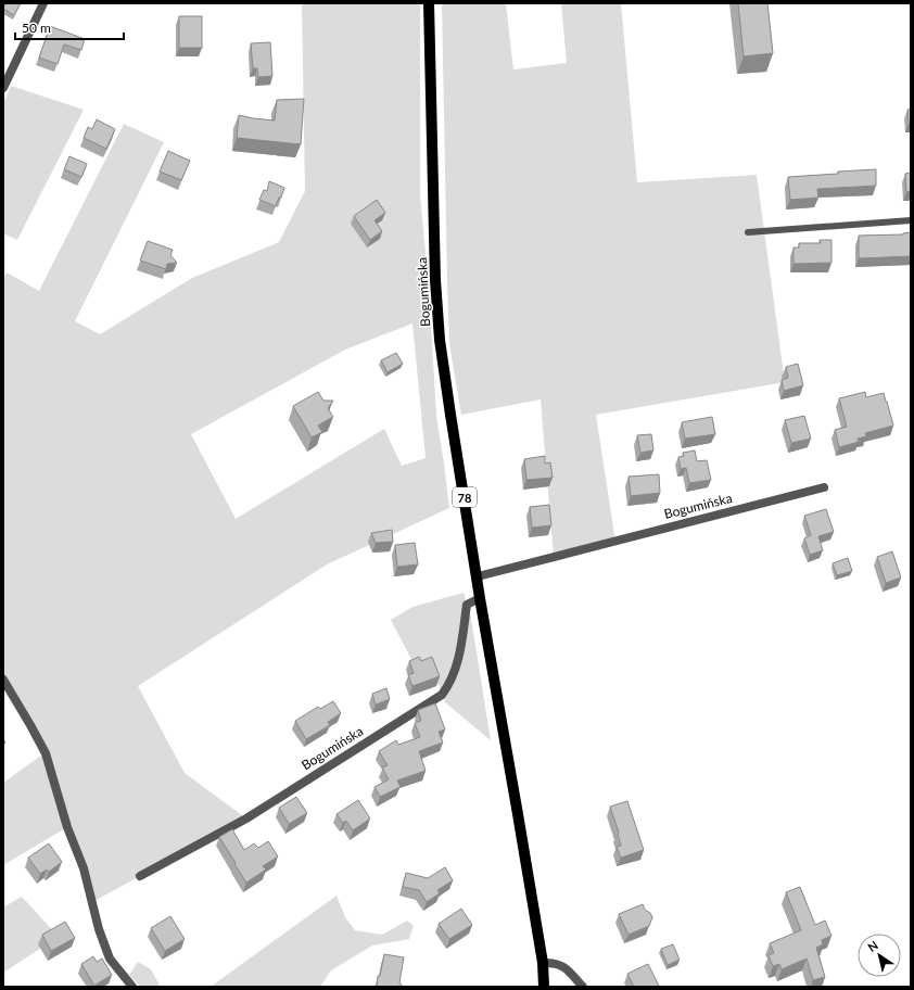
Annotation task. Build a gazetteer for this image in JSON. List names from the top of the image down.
{
  "streets": {
    "main road": ["Bogumińska", "78"]
  },
  "scale_bar": "50 m",
  "north": "top left"
}
